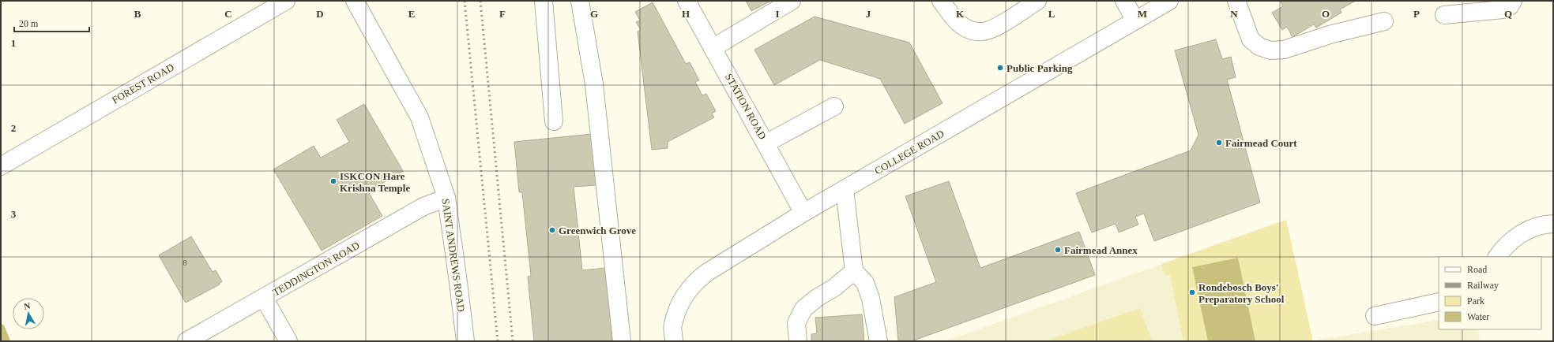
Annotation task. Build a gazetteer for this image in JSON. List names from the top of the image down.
{
  "streets": {
    "street": [
      "FOREST ROAD",
      "STATION ROAD",
      "COLLEGE ROAD",
      "SAINT ANDREWS ROAD",
      "TEDDINGTON ROAD"
    ]
  },
  "crossings": [
    ["STATION ROAD", "COLLEGE ROAD"],
    ["SAINT ANDREWS ROAD", "TEDDINGTON ROAD"]
  ],
  "places": [
    "Public Parking",
    "Fairmead Court",
    "ISKCON Hare Krishna Temple",
    "Greenwich Grove",
    "Fairmead Annex",
    "Rondebosch Boys' Preparatory School"
  ],
  "house_numbers": ["8"],
  "legend": [
    "Road",
    "Railway",
    "Park",
    "Water"
  ],
  "scale_bar": "20 m",
  "north": "top",
  "grid": {
    "columns": [
      "B",
      "C",
      "D",
      "E",
      "F",
      "G",
      "H",
      "I",
      "J",
      "K",
      "L",
      "M",
      "N",
      "O",
      "P",
      "Q"
    ],
    "rows": ["1", "2", "3"]
  }
}
